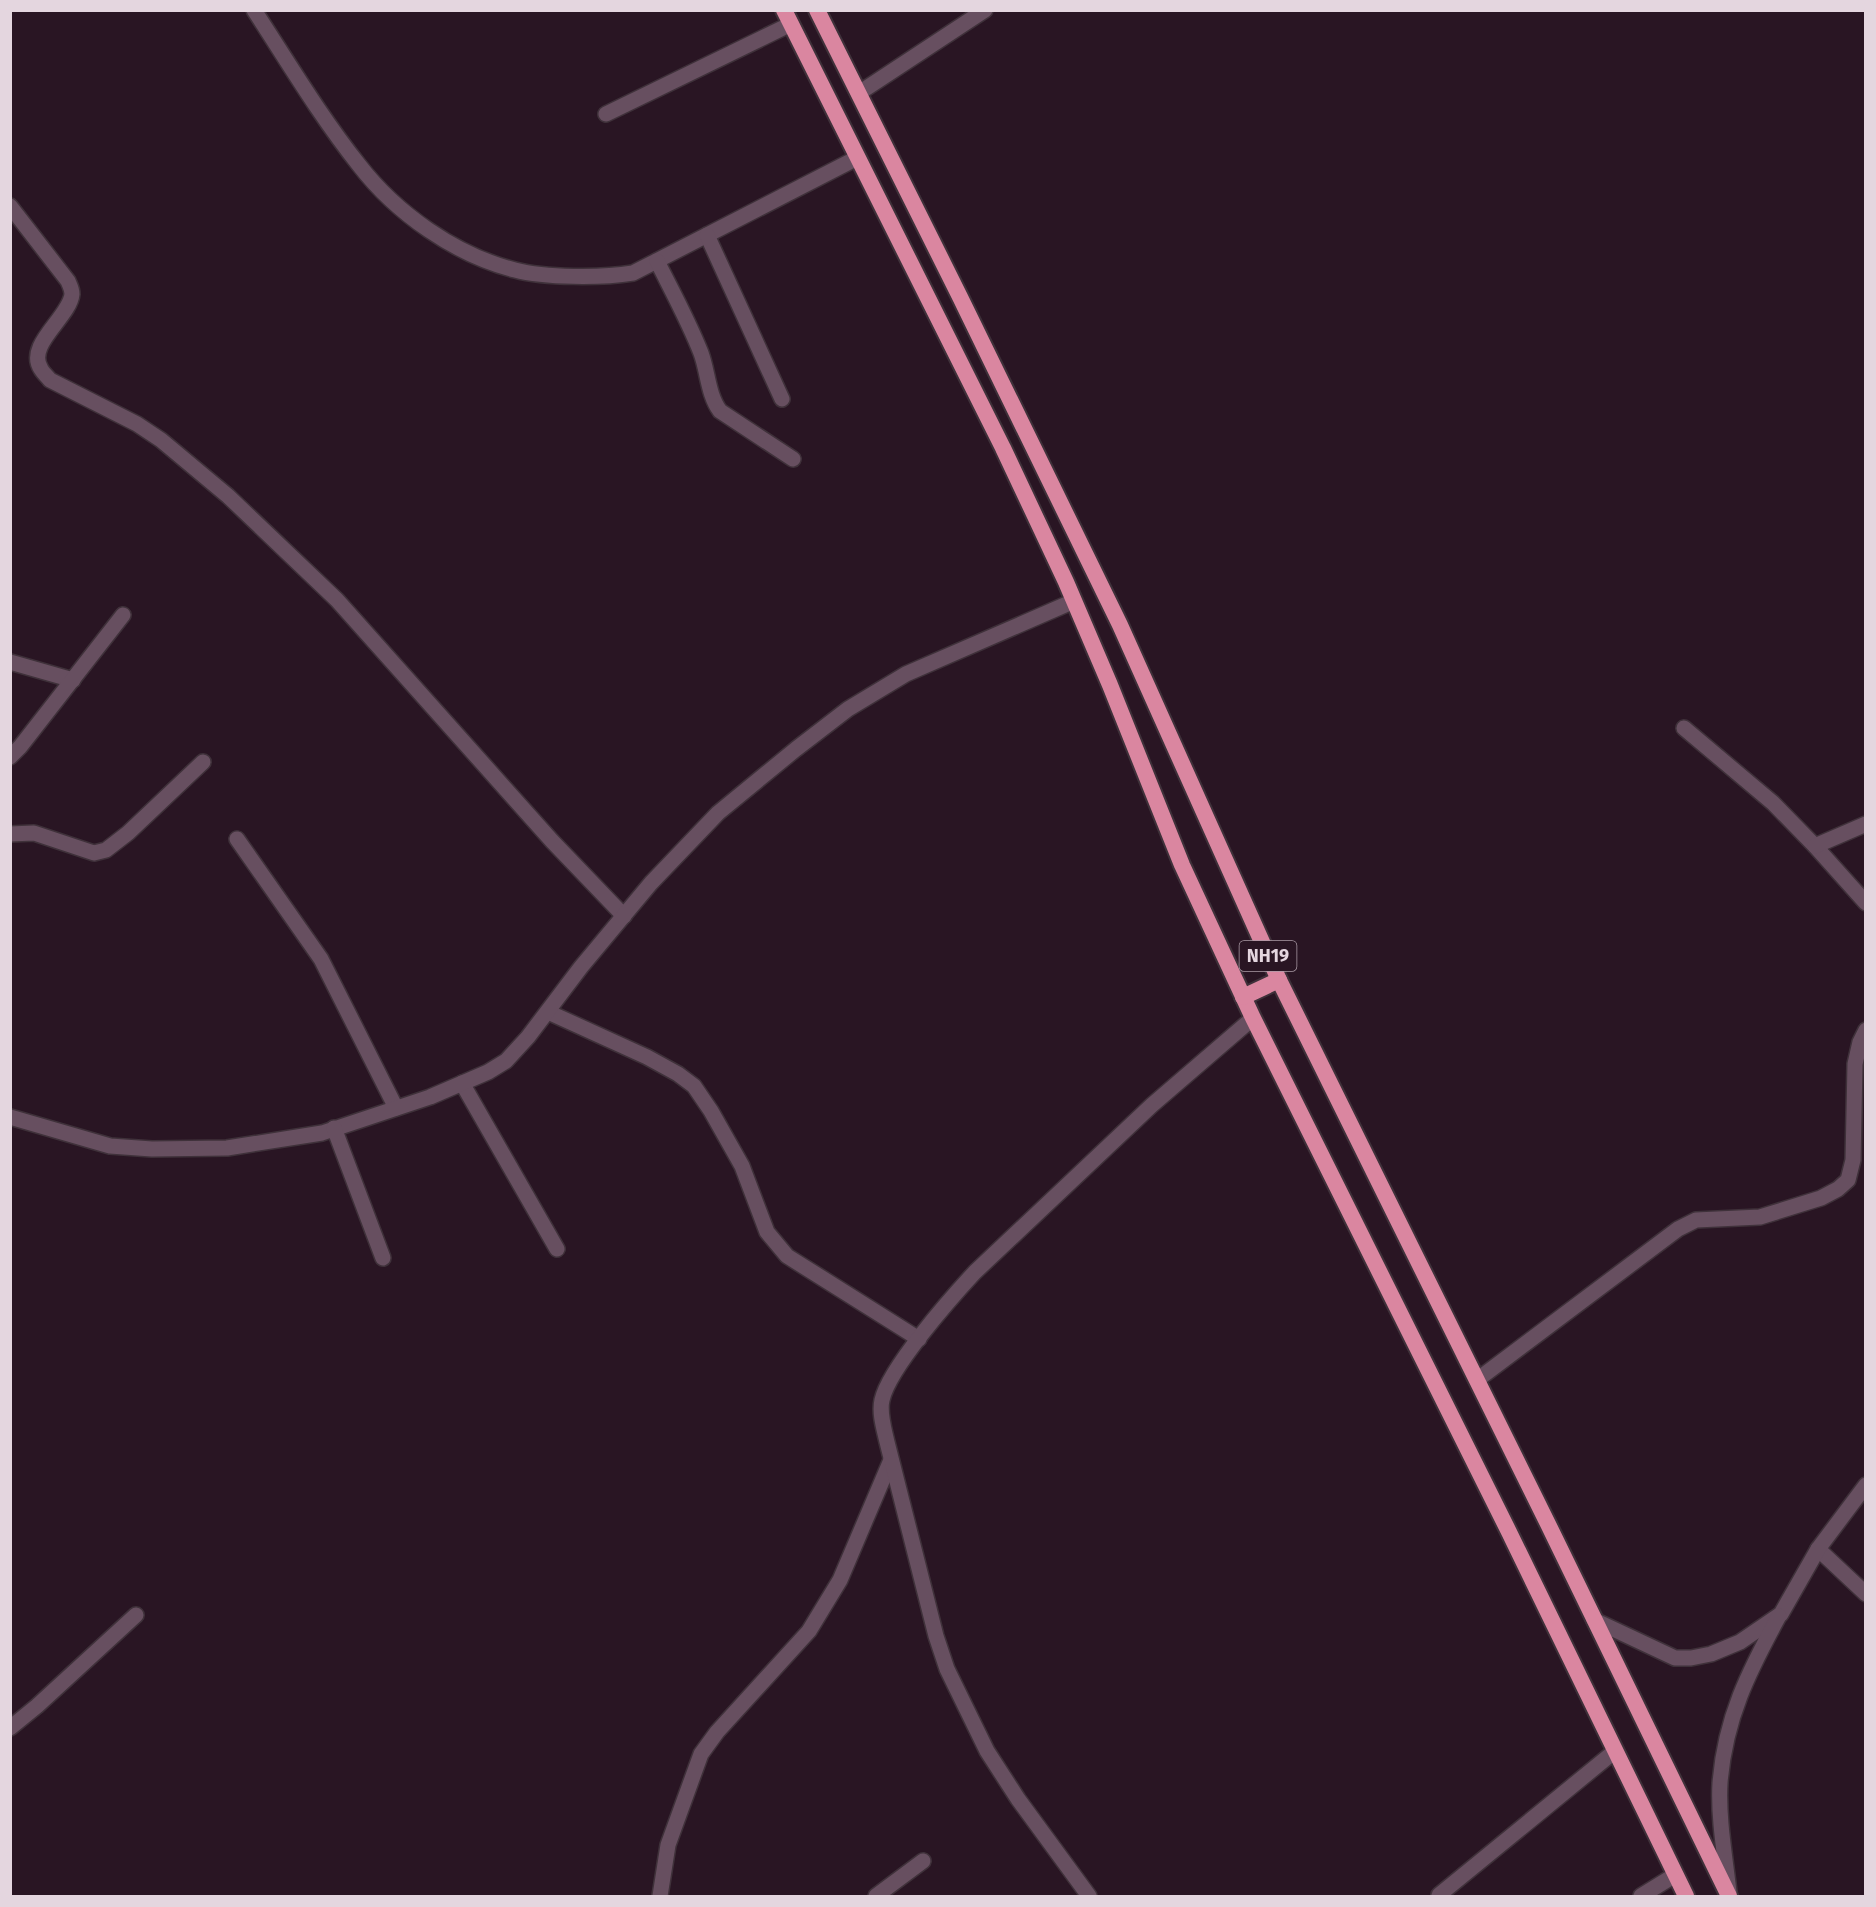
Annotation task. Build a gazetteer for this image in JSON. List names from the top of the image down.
{
  "streets": {
    "highway": ["NH19"]
  }
}
